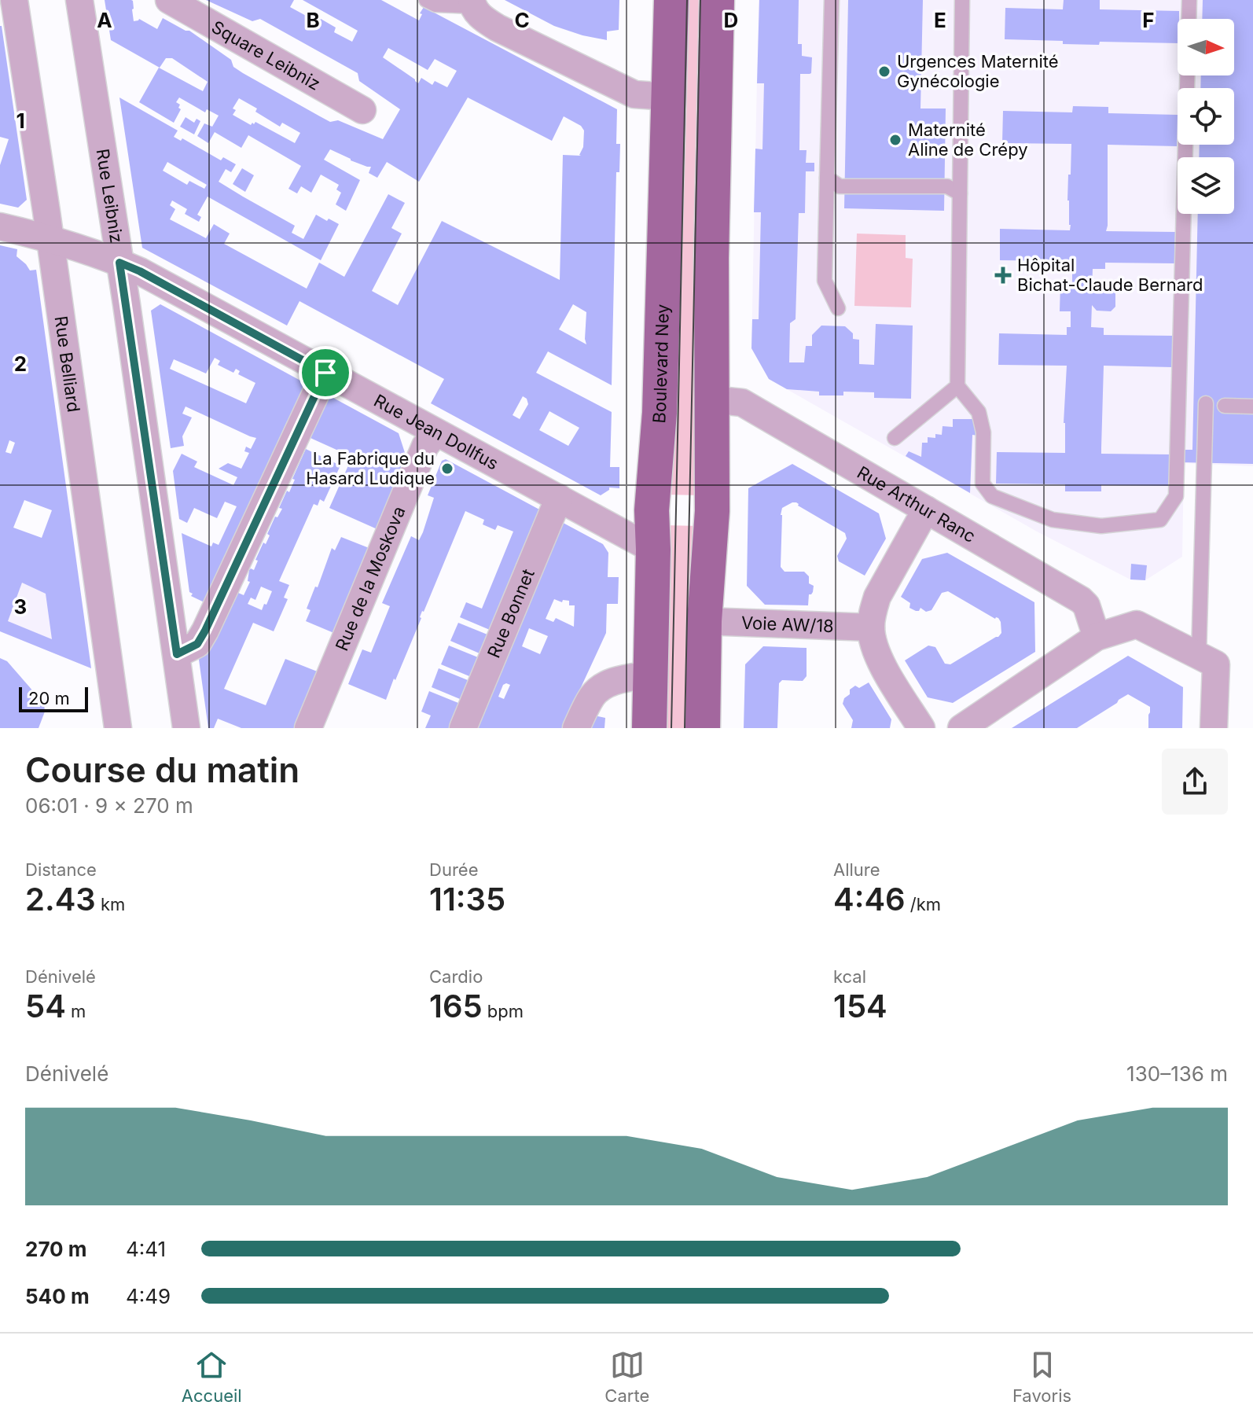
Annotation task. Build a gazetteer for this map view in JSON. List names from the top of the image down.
{
  "streets": {
    "main road": ["Boulevard Ney"],
    "street": [
      "Square Leibniz",
      "Rue Leibniz",
      "Rue Belliard",
      "Rue Jean Dollfus",
      "Rue Arthur Ranc",
      "Rue de la Moskova",
      "Rue Bonnet",
      "Voie AW/18"
    ]
  },
  "crossings": [
    ["Rue Leibniz", "Rue Jean Dollfus"],
    ["Rue Belliard", "Rue Jean Dollfus"],
    ["Boulevard Ney", "Rue Jean Dollfus"],
    ["Rue Jean Dollfus", "Rue de la Moskova"],
    ["Rue Jean Dollfus", "Rue Bonnet"]
  ],
  "places": {
    "other": ["Urgences Maternité Gynécologie", "Maternité Aline de Crépy", "La Fabrique du Hasard Ludique"],
    "health": ["Hôpital Bichat-Claude Bernard"]
  },
  "scale_bar": "20 m",
  "north": "right",
  "page": {
    "scale": "20 m",
    "heading": ["Course du matin", "06:01 · 9 × 270 m"],
    "stats": [
      ["Distance", "2.43 km"],
      ["Durée", "11:35"],
      ["Allure", "4:46 /km"],
      ["Dénivelé", "54 m"],
      ["Cardio", "165 bpm"],
      ["kcal", "154"]
    ],
    "chart": ["Dénivelé", "130–136 m"],
    "list": [
      {
        "name": "270 m",
        "note": "4:41"
      },
      {
        "name": "540 m",
        "note": "4:49"
      }
    ],
    "tabs": ["Accueil", "Carte", "Favoris"]
  },
  "grid": {
    "columns": [
      "A",
      "B",
      "C",
      "D",
      "E",
      "F"
    ],
    "rows": ["1", "2", "3"]
  }
}
